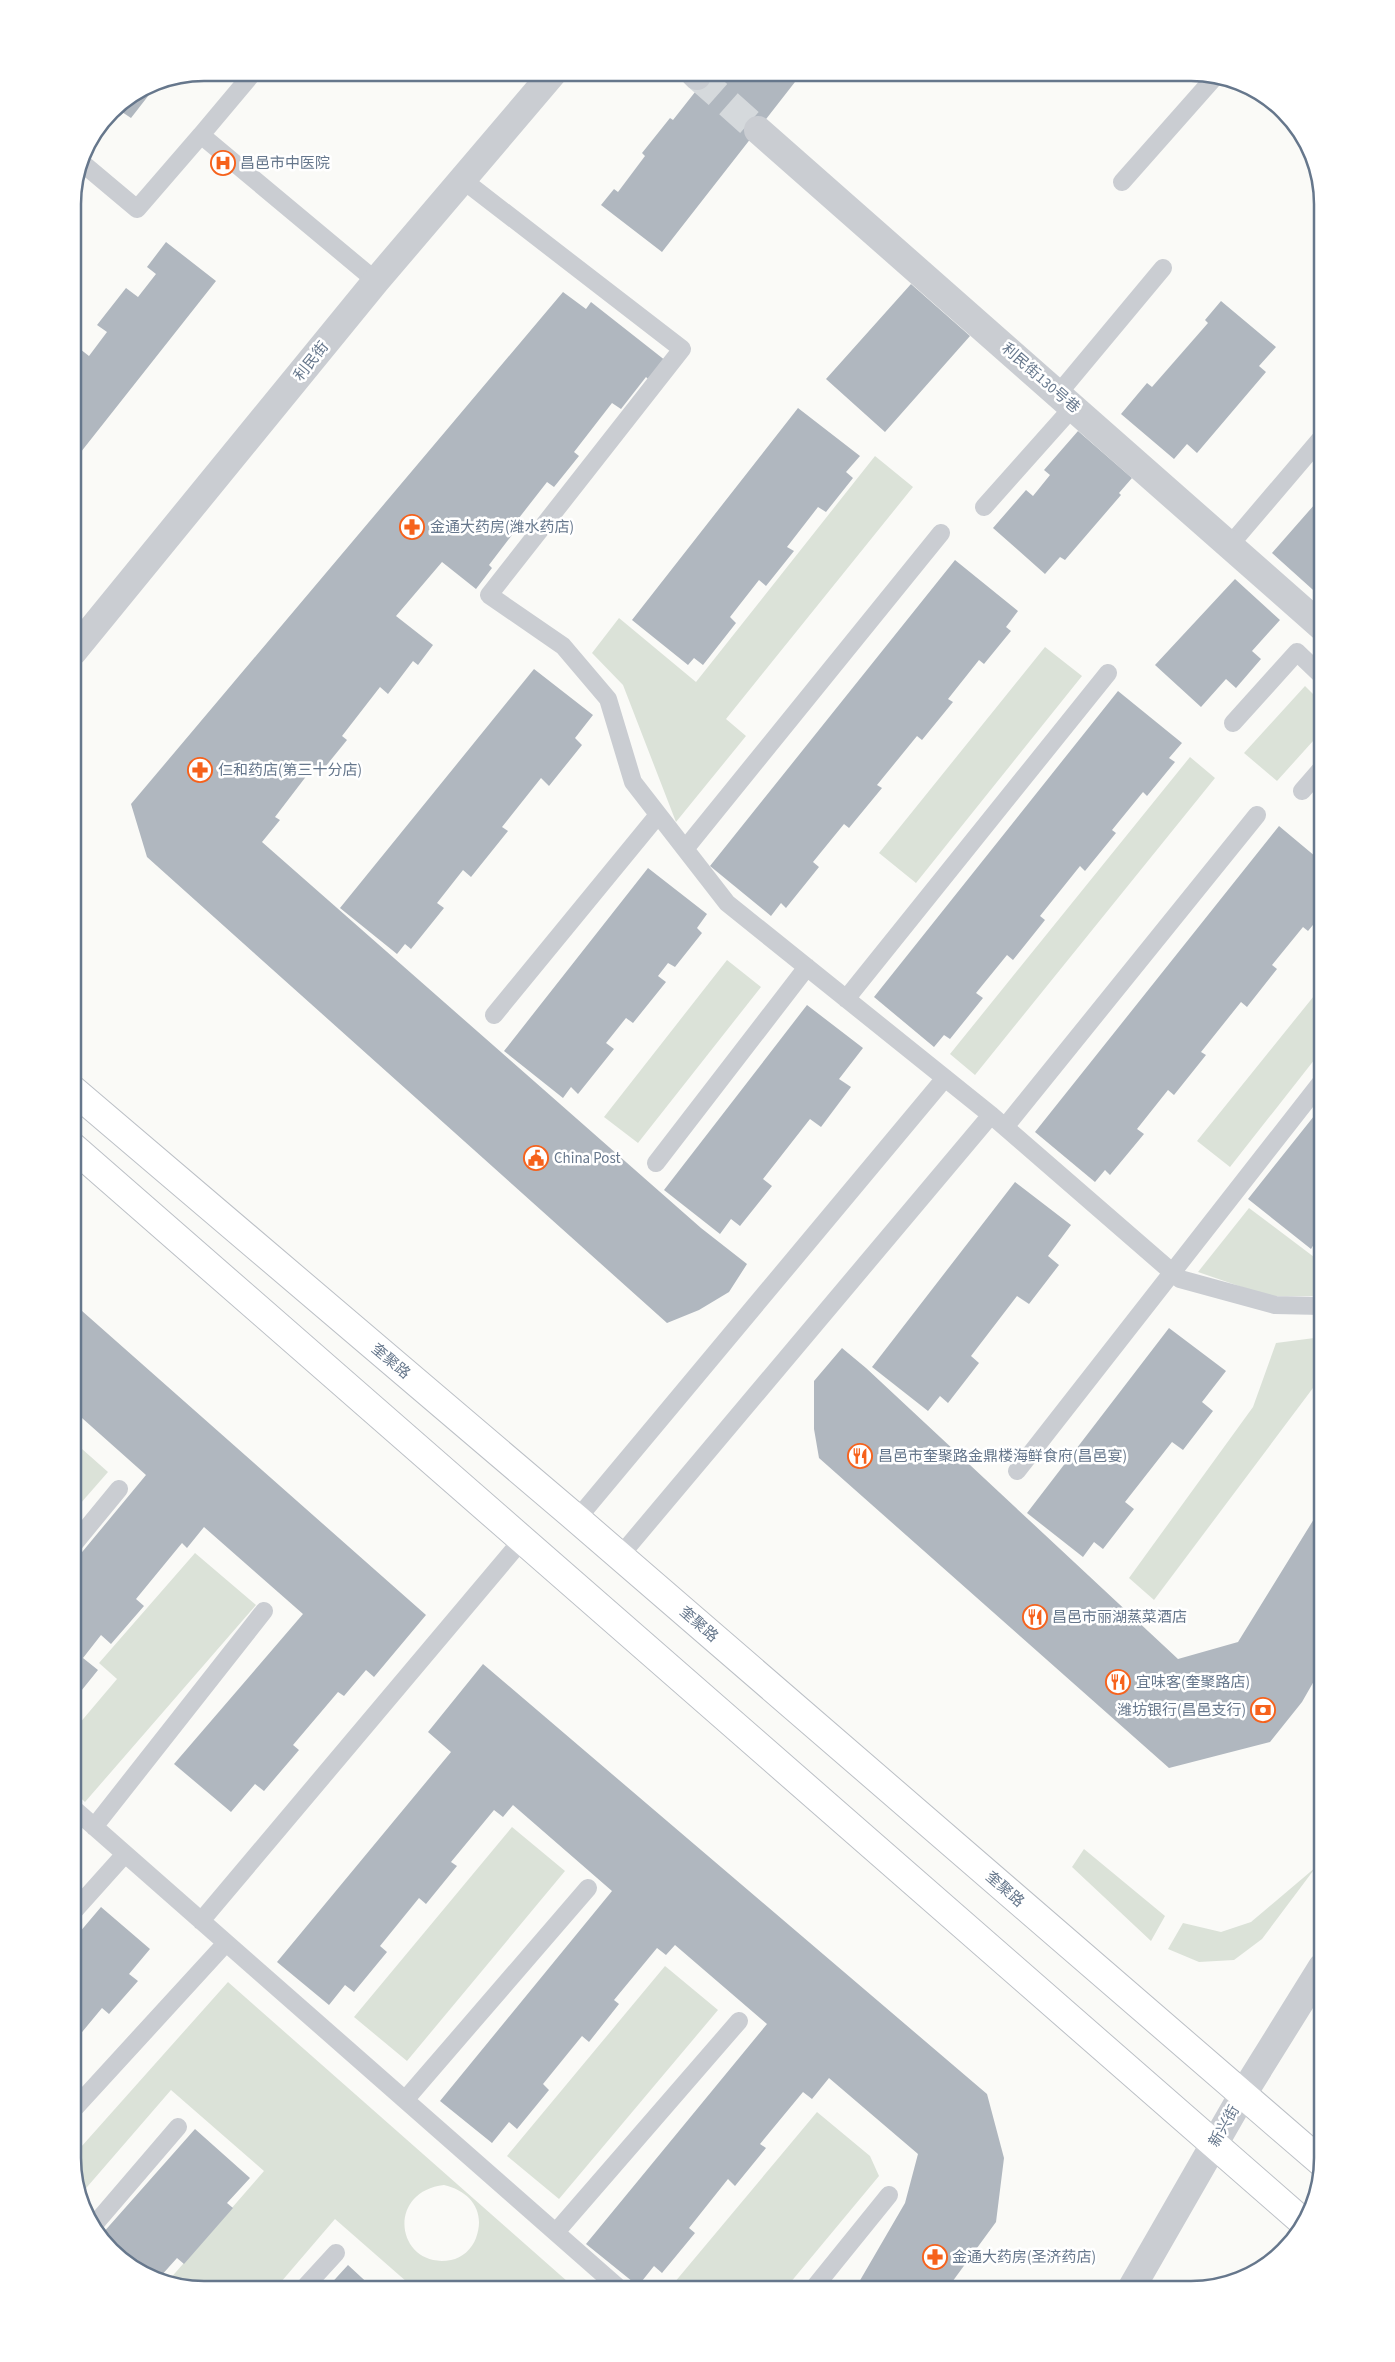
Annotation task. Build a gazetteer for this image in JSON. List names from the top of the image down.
{
  "streets": {
    "main road": ["奎聚路"],
    "street": ["利民街", "利民街130号巷", "新兴街"]
  },
  "crossings": [
    ["奎聚路", "新兴街"]
  ],
  "places": {
    "hospital": ["昌邑市中医院"],
    "pharmacy": ["金通大药房(潍水药店)", "仁和药店(第三十分店)", "金通大药房(圣济药店)"],
    "public building": ["China Post"],
    "restaurant": ["昌邑市奎聚路金鼎楼海鲜食府(昌邑宴)", "昌邑市丽湖蒸菜酒店", "宜味客(奎聚路店)"],
    "bank": ["潍坊银行(昌邑支行)"]
  }
}
